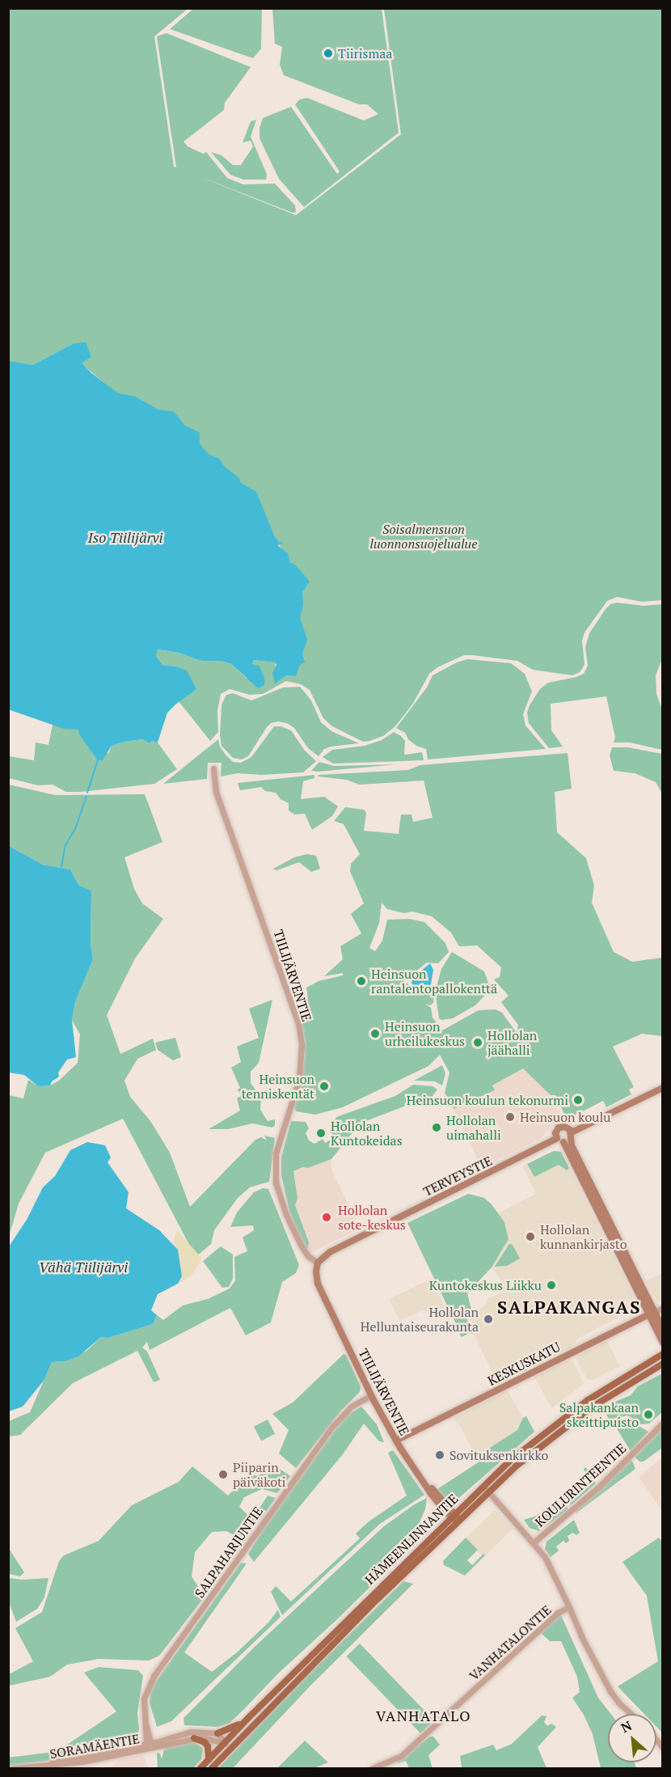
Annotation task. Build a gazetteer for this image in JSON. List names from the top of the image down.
{
  "streets": {
    "main road": [
      "TIILIJÄRVENTIE",
      "TERVEYSTIE",
      "KESKUSKATU",
      "HÄMEENLINNANTIE"
    ],
    "street": [
      "KOULURINTEENTIE",
      "SALPAHARJUNTIE",
      "VANHATALONTIE",
      "SORAMÄENTIE"
    ]
  },
  "crossings": [
    ["TIILIJÄRVENTIE", "TERVEYSTIE"],
    ["TIILIJÄRVENTIE", "KESKUSKATU"],
    ["TIILIJÄRVENTIE", "HÄMEENLINNANTIE"],
    ["TIILIJÄRVENTIE", "SALPAHARJUNTIE"],
    ["KOULURINTEENTIE", "VANHATALONTIE"],
    ["HÄMEENLINNANTIE", "VANHATALONTIE"],
    ["HÄMEENLINNANTIE", "SORAMÄENTIE"],
    ["SALPAHARJUNTIE", "SORAMÄENTIE"]
  ],
  "districts": ["SALPAKANGAS", "VANHATALO"],
  "water": ["Iso Tiilijärvi", "Vähä Tiilijärvi"],
  "parks": ["Soisalmensuon luonnonsuojelualue"],
  "places": [
    "Tiirismaa",
    "Heinsuon rantalentopallokenttä",
    "Heinsuon urheilukeskus",
    "Hollolan jäähalli",
    "Heinsuon tenniskentät",
    "Heinsuon koulun tekonurmi",
    "Heinsuon koulu",
    "Hollolan uimahalli",
    "Hollolan Kuntokeidas",
    "Hollolan sote-keskus",
    "Hollolan kunnankirjasto",
    "Kuntokeskus Liikku",
    "Hollolan Helluntaiseurakunta",
    "Salpakankaan skeittipuisto",
    "Sovituksenkirkko",
    "Piiparin päiväkoti"
  ],
  "north": "top left"
}
